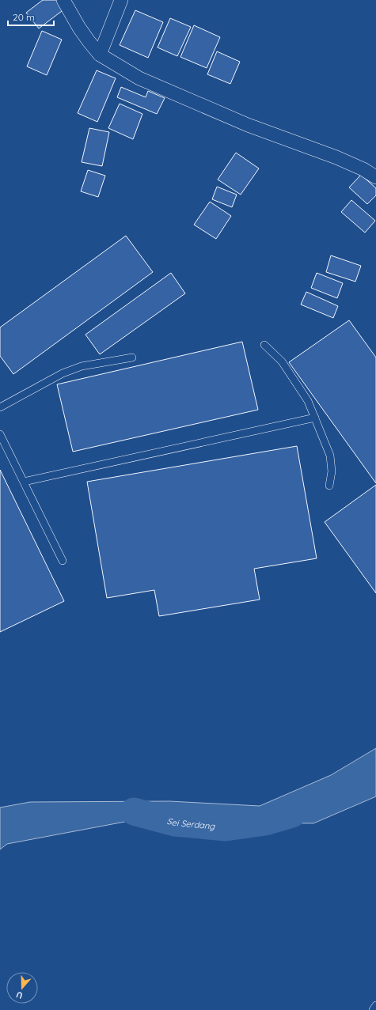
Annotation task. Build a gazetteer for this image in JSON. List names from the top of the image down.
{
  "water": ["Sei Serdang"],
  "scale_bar": "20 m",
  "north": "bottom"
}
